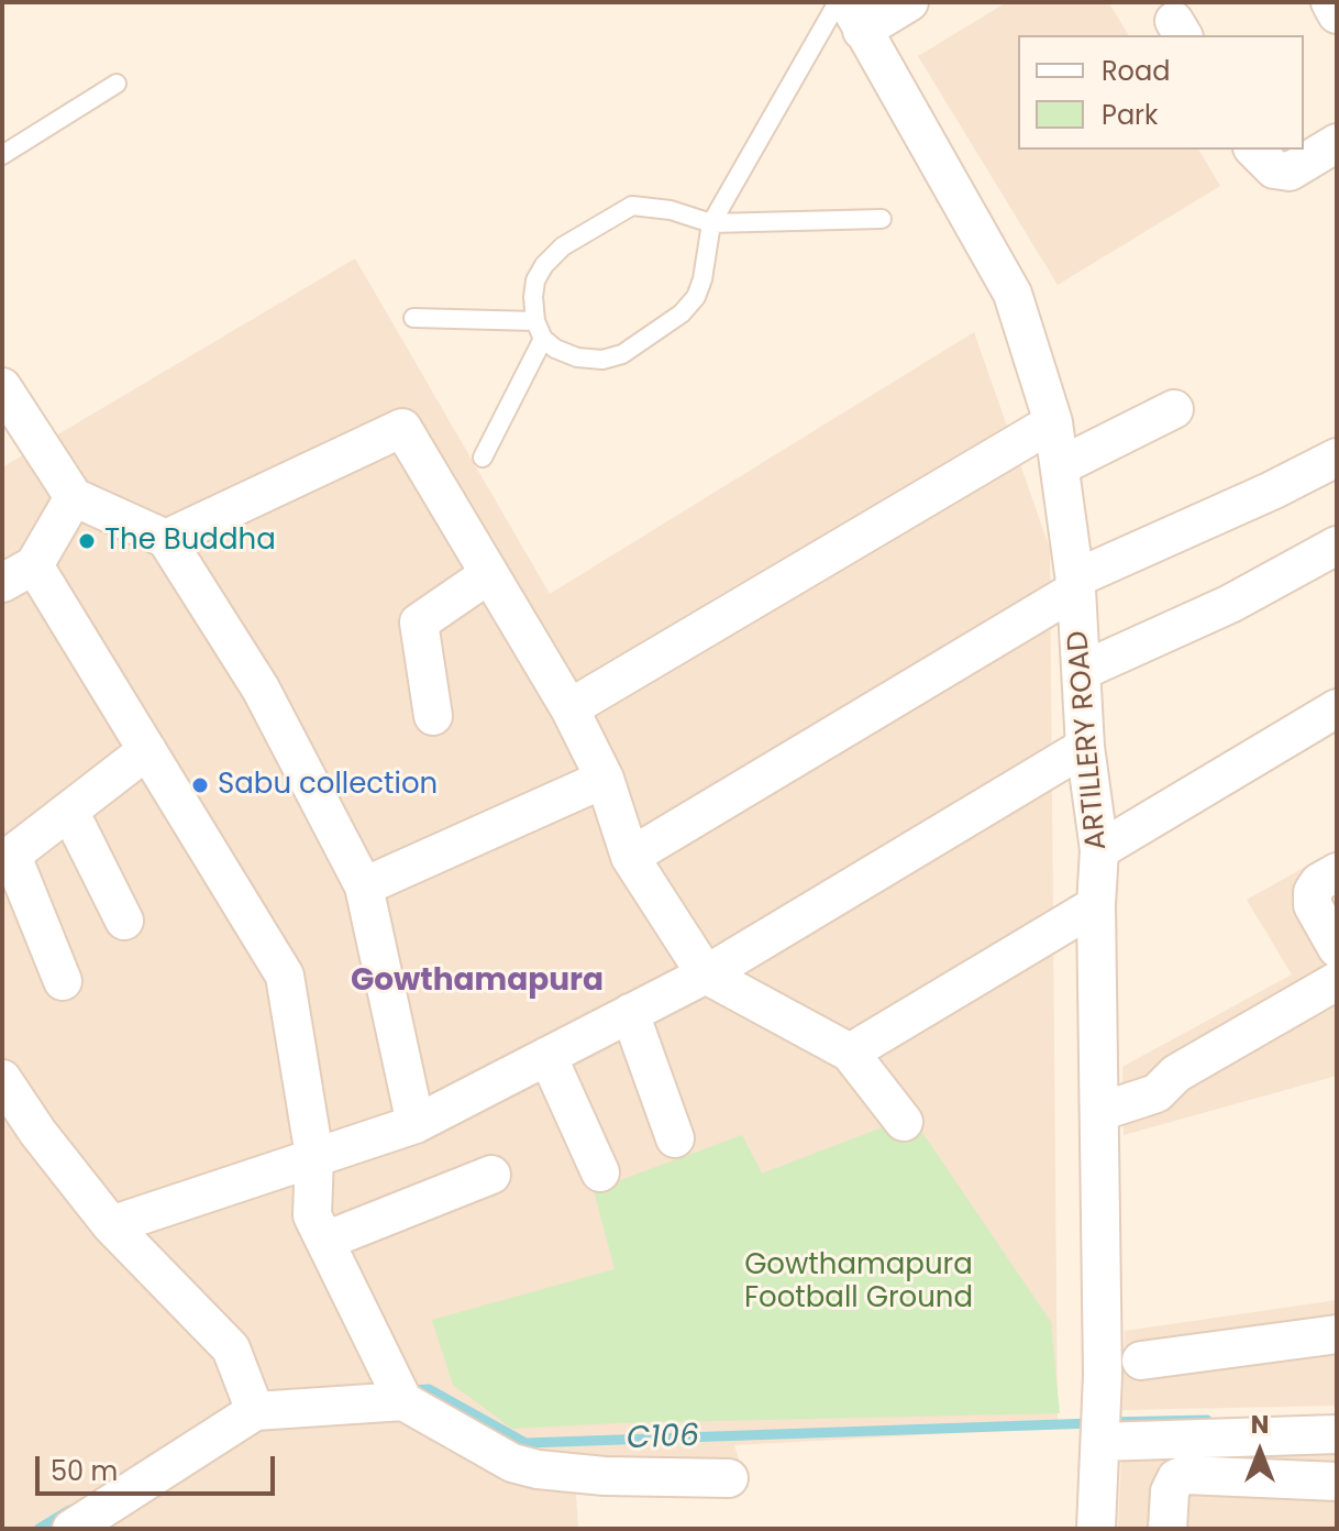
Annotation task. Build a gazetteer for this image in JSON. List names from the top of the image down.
{
  "streets": {
    "street": ["ARTILLERY ROAD"]
  },
  "districts": ["Gowthamapura"],
  "water": ["C106"],
  "parks": ["Gowthamapura Football Ground"],
  "places": ["The Buddha", "Sabu collection"],
  "legend": ["Road", "Park"],
  "scale_bar": "50 m",
  "north": "top"
}
